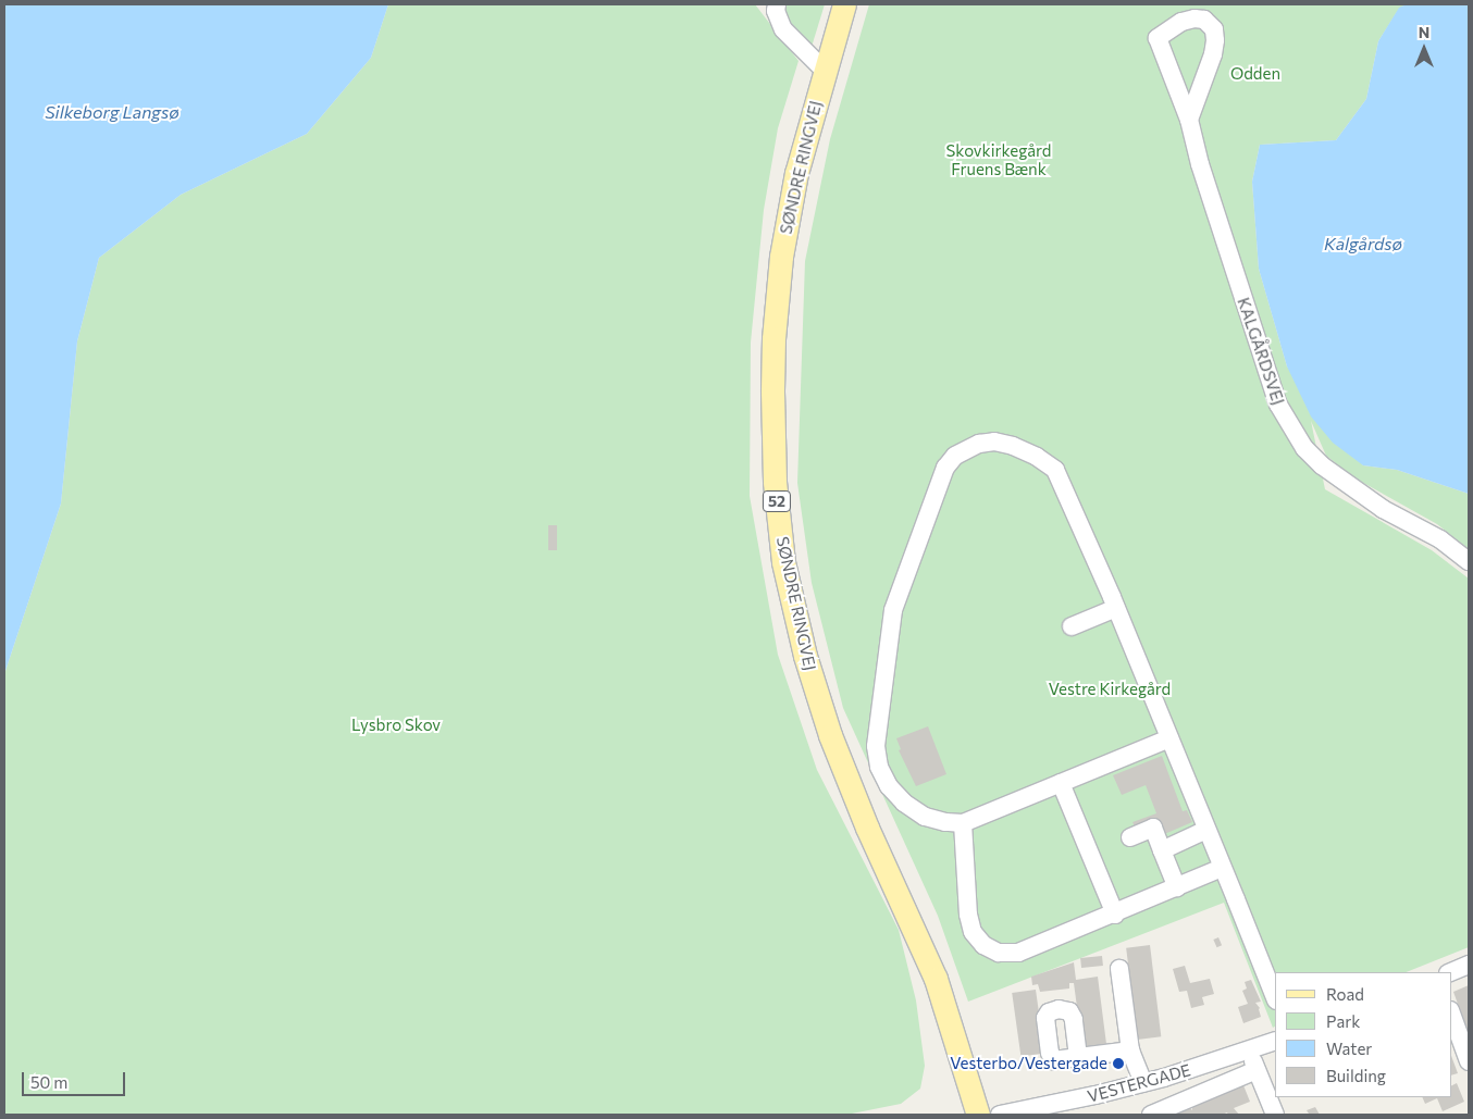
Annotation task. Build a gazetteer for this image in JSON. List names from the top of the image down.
{
  "streets": {
    "main road": ["SØNDRE RINGVEJ", "52"],
    "street": ["KALGÅRDSVEJ", "VESTERGADE"]
  },
  "water": ["Silkeborg Langsø", "Kalgårdsø"],
  "parks": [
    "Odden",
    "Skovkirkegård Fruens Bænk",
    "Vestre Kirkegård",
    "Lysbro Skov"
  ],
  "places": ["Vesterbo/Vestergade"],
  "legend": [
    "Road",
    "Park",
    "Water",
    "Building"
  ],
  "scale_bar": "50 m",
  "north": "top"
}
